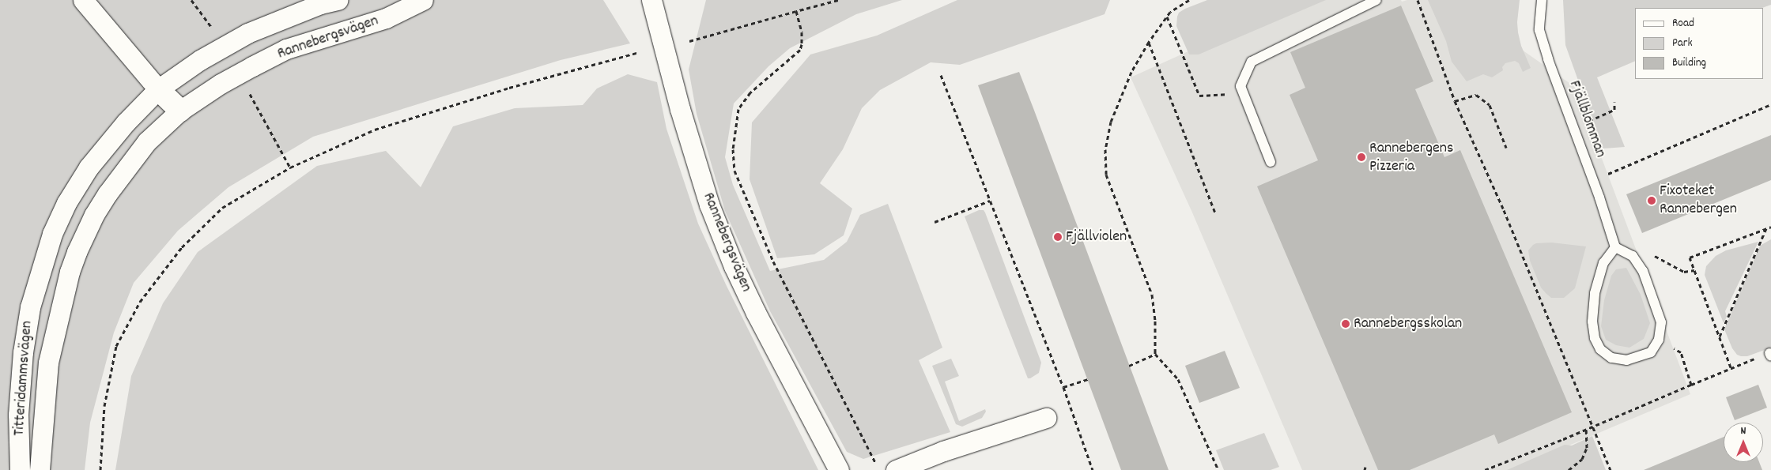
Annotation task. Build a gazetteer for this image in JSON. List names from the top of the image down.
{
  "streets": {
    "street": ["Rannebergsvägen", "Titteridammsvägen"],
    "lane": ["Fjällblomman"]
  },
  "crossings": [
    ["Rannebergsvägen", "Titteridammsvägen"]
  ],
  "places": [
    "Rannebergens Pizzeria",
    "Fixoteket Rannebergen",
    "Fjällviolen",
    "Rannebergsskolan"
  ],
  "legend": ["Road", "Park", "Building"],
  "north": "top"
}
